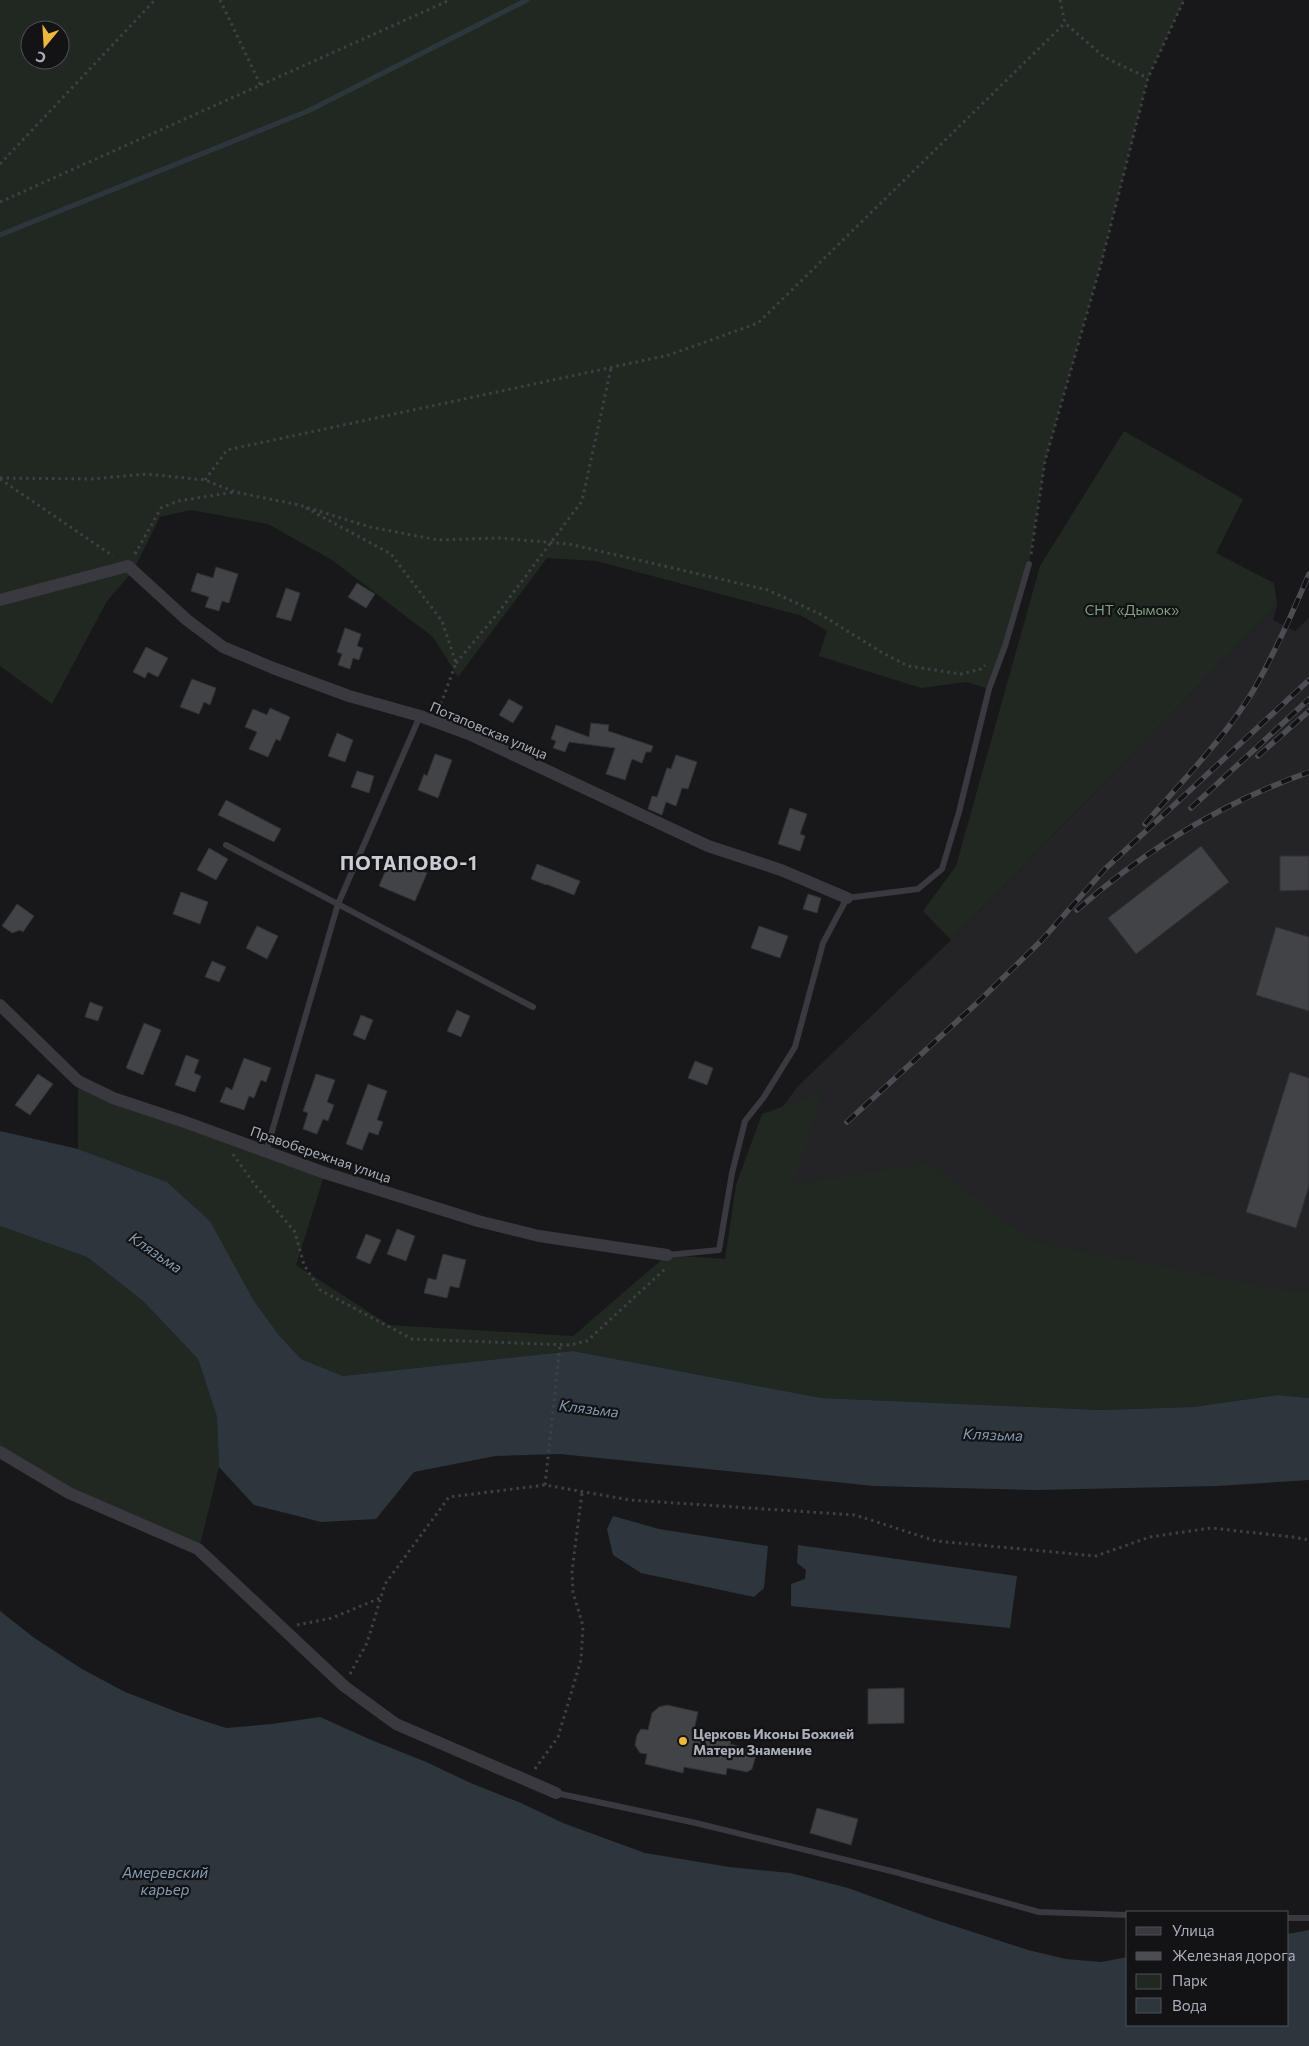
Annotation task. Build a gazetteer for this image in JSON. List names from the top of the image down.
{
  "streets": {
    "street": ["Потаповская улица", "Правобережная улица"]
  },
  "districts": ["ПОТАПОВО-1"],
  "water": ["Клязьма", "Амеревский карьер"],
  "parks": ["СНТ «Дымок»"],
  "places": ["Церковь Иконы Божией Матери Знамение"],
  "legend": [
    "Улица",
    "Железная дорога",
    "Парк",
    "Вода"
  ],
  "north": "bottom"
}
